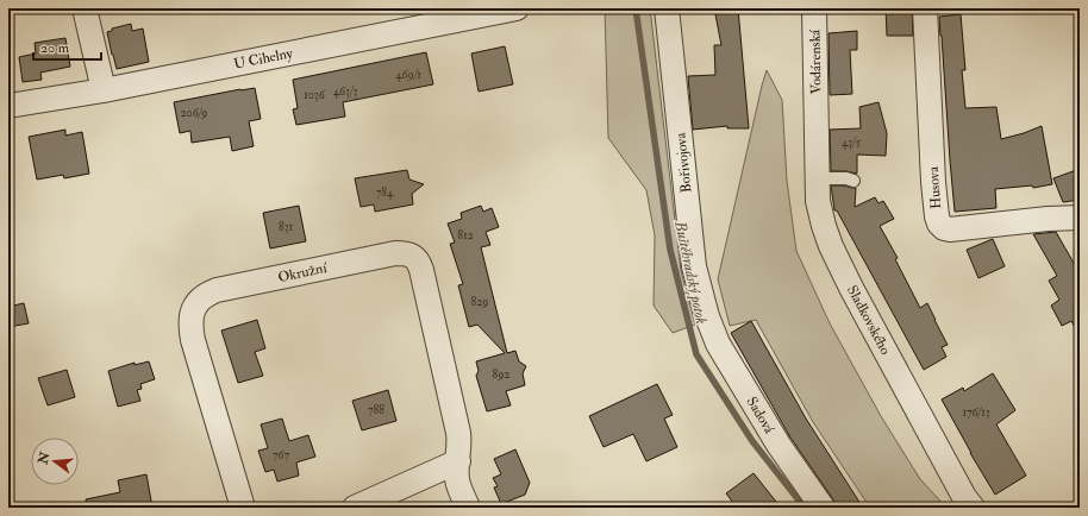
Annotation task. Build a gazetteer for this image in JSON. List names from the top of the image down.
{
  "streets": {
    "street": [
      "U Cihelny",
      "Vodárenská",
      "Bořivojova",
      "Husova",
      "Okružní",
      "Sladkovského",
      "Sadová"
    ]
  },
  "crossings": [
    ["Vodárenská", "Sladkovského"],
    ["Bořivojova", "Sadová"]
  ],
  "water": ["Buštěhradský potok"],
  "house_numbers": [
    "469/1",
    "463/3",
    "1036",
    "206/9",
    "43/5",
    "784",
    "831",
    "812",
    "829",
    "892",
    "788",
    "176/13",
    "767"
  ],
  "scale_bar": "20 m",
  "north": "left"
}
